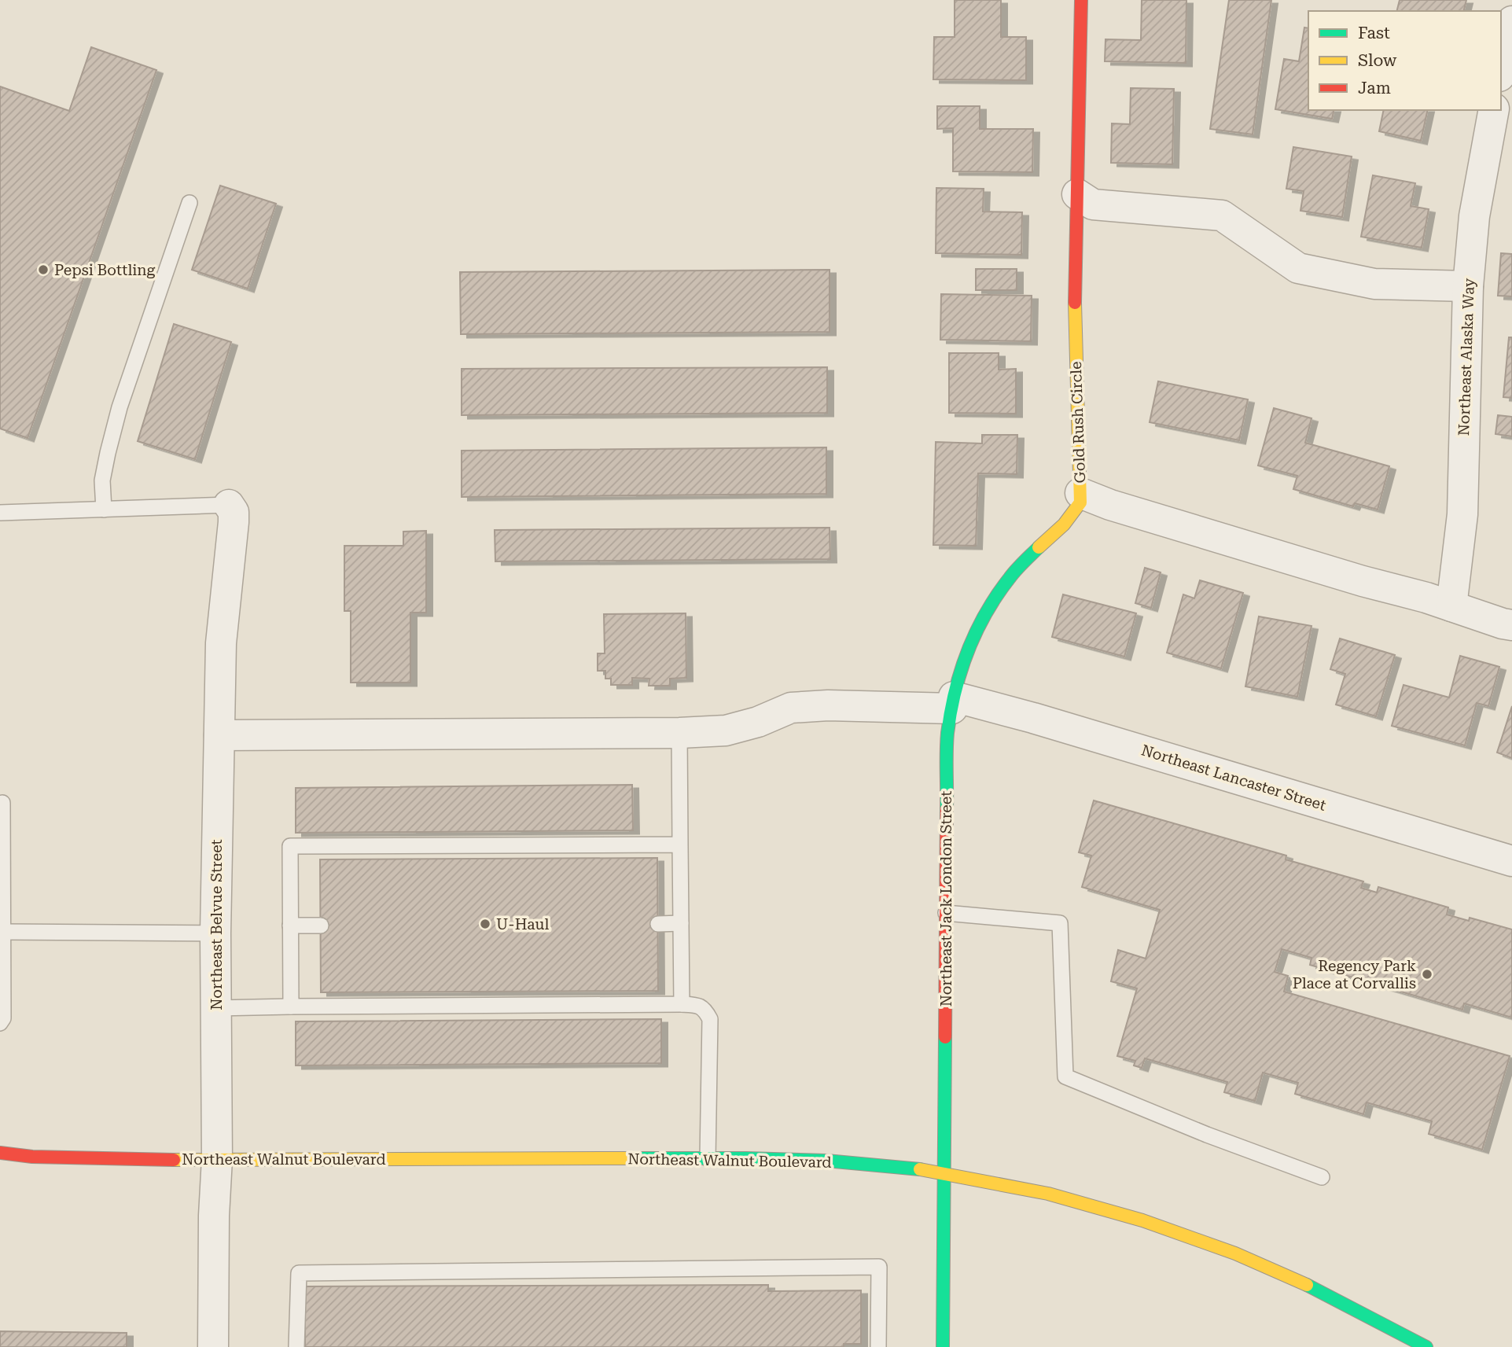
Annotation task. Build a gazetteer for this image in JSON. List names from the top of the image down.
{
  "streets": {
    "main road": ["Gold Rush Circle", "Northeast Jack London Street", "Northeast Walnut Boulevard"],
    "street": ["Northeast Alaska Way", "Northeast Lancaster Street", "Northeast Belvue Street"]
  },
  "crossings": [
    ["Northeast Alaska Way", "Gold Rush Circle"],
    ["Gold Rush Circle", "Northeast Jack London Street"],
    ["Northeast Lancaster Street", "Northeast Jack London Street"],
    ["Northeast Lancaster Street", "Northeast Belvue Street"],
    ["Northeast Jack London Street", "Northeast Walnut Boulevard"],
    ["Northeast Belvue Street", "Northeast Walnut Boulevard"]
  ],
  "places": ["Pepsi Bottling", "U-Haul", "Regency Park Place at Corvallis"],
  "legend": ["Fast", "Slow", "Jam"]
}
